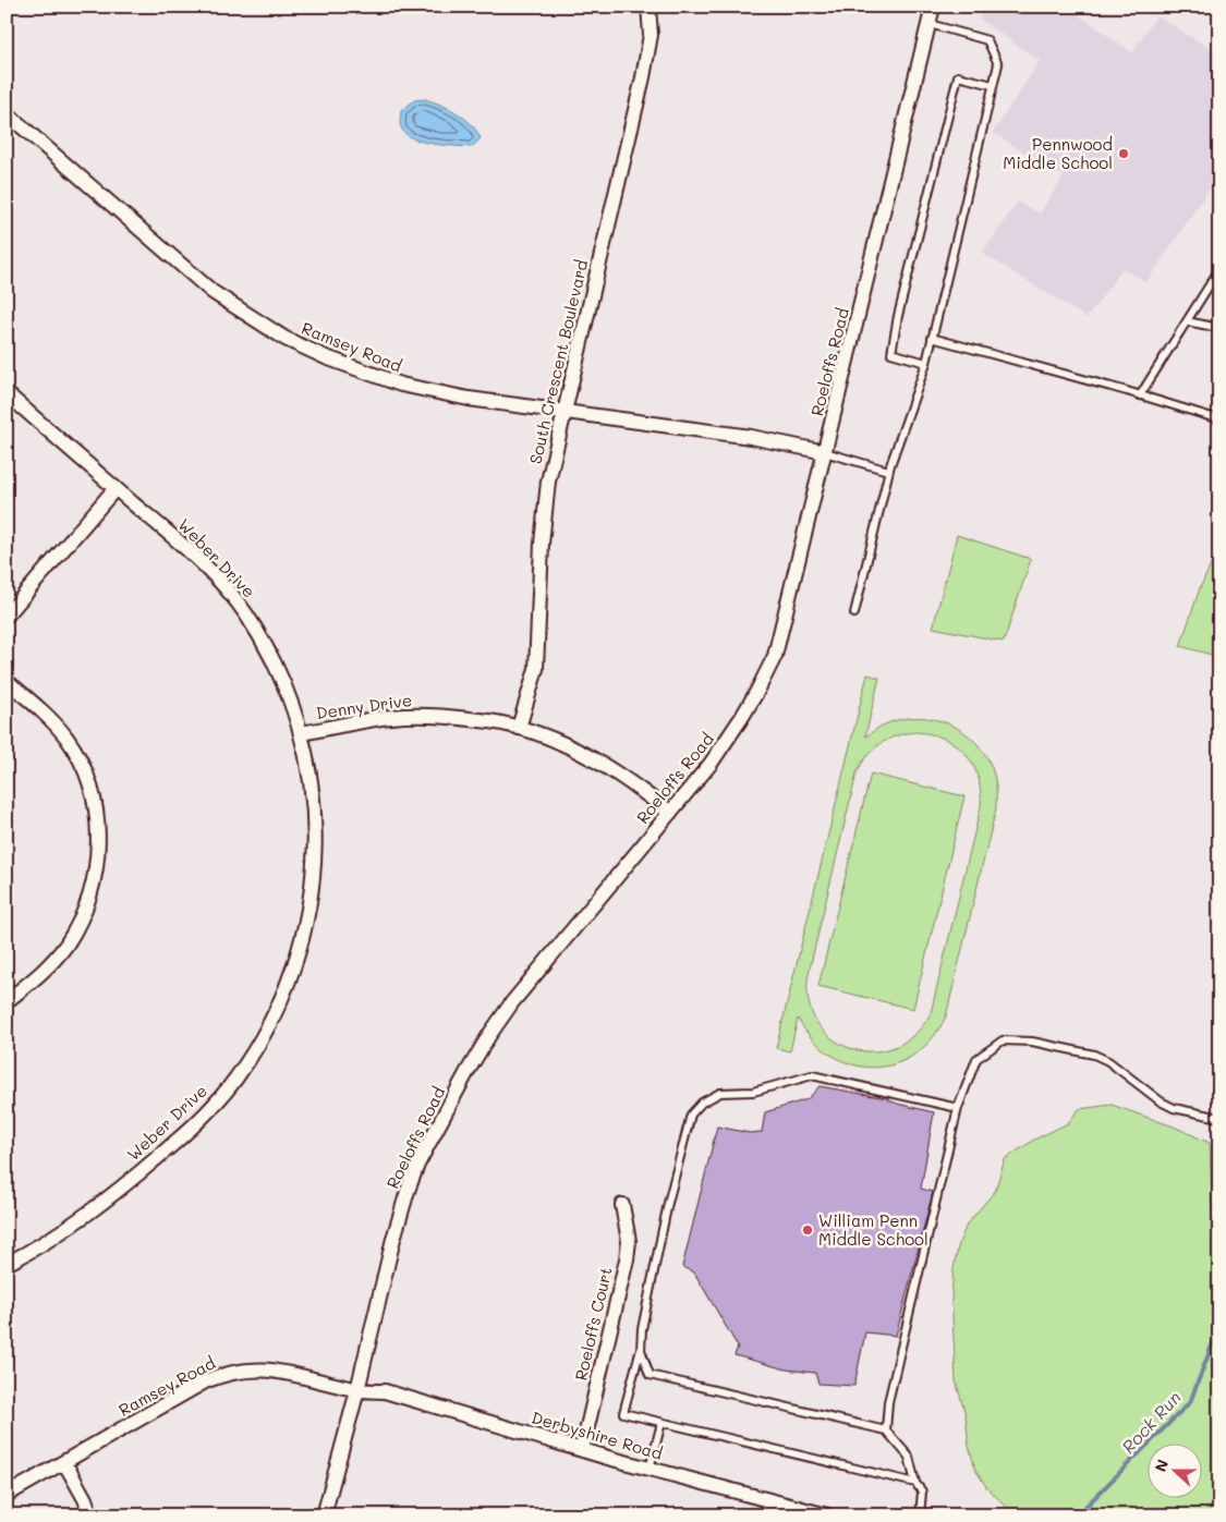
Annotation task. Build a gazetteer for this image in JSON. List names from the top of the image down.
{
  "streets": {
    "street": [
      "Ramsey Road",
      "South Crescent Boulevard",
      "Roeloffs Road",
      "Weber Drive",
      "Denny Drive",
      "Roeloffs Court",
      "Derbyshire Road"
    ]
  },
  "crossings": [
    ["Ramsey Road", "South Crescent Boulevard"],
    ["Ramsey Road", "Roeloffs Road"],
    ["Ramsey Road", "Derbyshire Road"],
    ["South Crescent Boulevard", "Denny Drive"],
    ["Roeloffs Road", "Denny Drive"],
    ["Roeloffs Road", "Derbyshire Road"],
    ["Weber Drive", "Denny Drive"],
    ["Roeloffs Court", "Derbyshire Road"]
  ],
  "water": ["Rock Run"],
  "places": ["Pennwood Middle School", "William Penn Middle School"],
  "north": "left"
}
